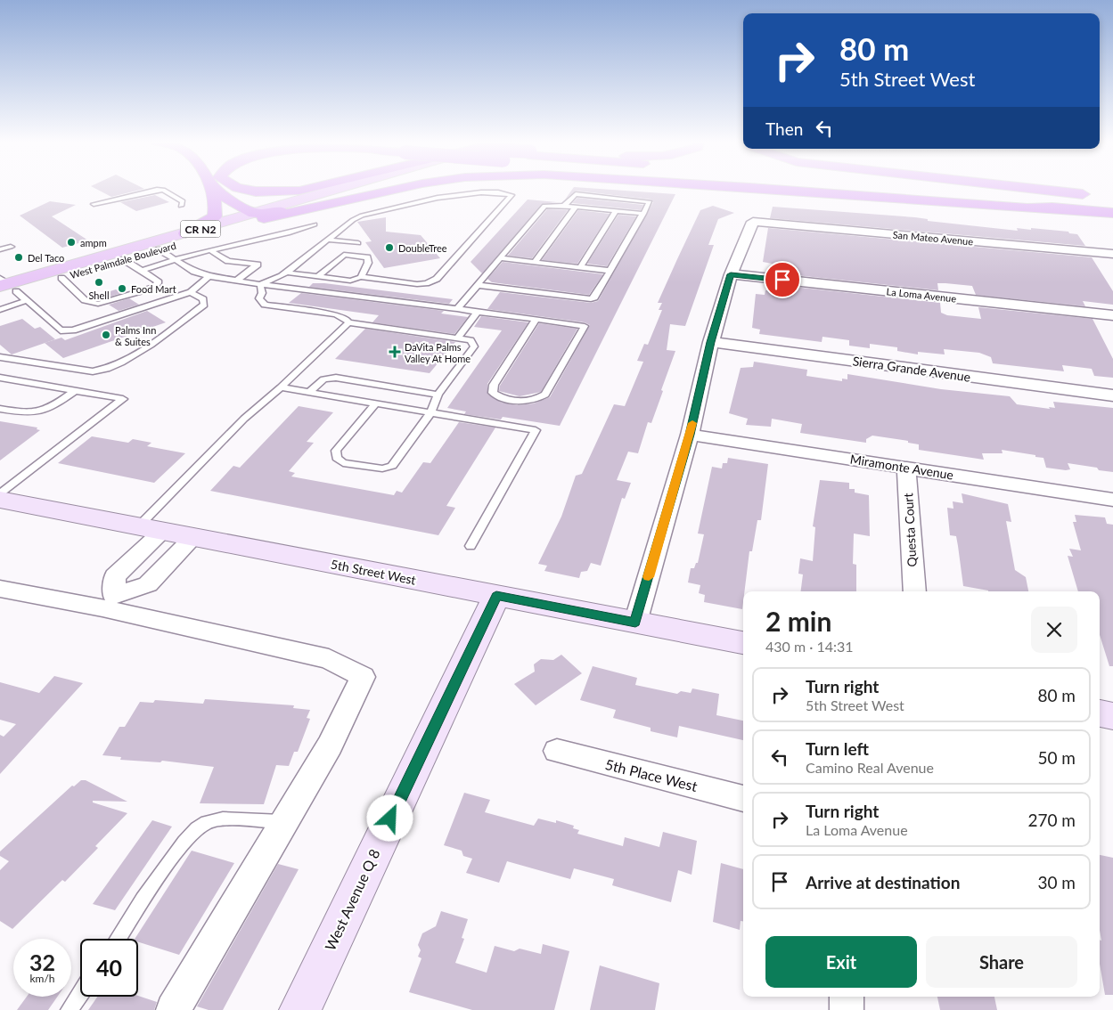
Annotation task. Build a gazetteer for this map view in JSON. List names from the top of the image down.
{
  "streets": {
    "highway": ["West Palmdale Boulevard"],
    "main road": ["CR N2"],
    "street": [
      "San Mateo Avenue",
      "La Loma Avenue",
      "Sierra Grande Avenue",
      "Miramonte Avenue",
      "Questa Court",
      "5th Street West",
      "5th Place West",
      "West Avenue Q 8"
    ]
  },
  "crossings": [
    ["CR N2", "West Palmdale Boulevard"],
    ["San Mateo Avenue", "La Loma Avenue"],
    ["Miramonte Avenue", "Questa Court"],
    ["5th Street West", "West Avenue Q 8"]
  ],
  "places": {
    "other": [
      "ampm",
      "DoubleTree",
      "Del Taco",
      "Shell",
      "Food Mart",
      "Palms Inn & Suites"
    ],
    "health": ["DaVita Palms Valley At Home"]
  },
  "page": {
    "turn": ["80 m", "5th Street West"],
    "then": "Then",
    "heading": ["2 min", "430 m · 14:31"],
    "list": [
      {
        "name": "Turn right",
        "note": "5th Street West",
        "value": "80 m"
      },
      {
        "name": "Turn left",
        "note": "Camino Real Avenue",
        "value": "50 m"
      },
      {
        "name": "Turn right",
        "note": "La Loma Avenue",
        "value": "270 m"
      },
      {
        "name": "Arrive at destination",
        "value": "30 m"
      }
    ],
    "buttons": ["Exit", "Share"],
    "speed": "32 km/h",
    "limit": "40"
  }
}
